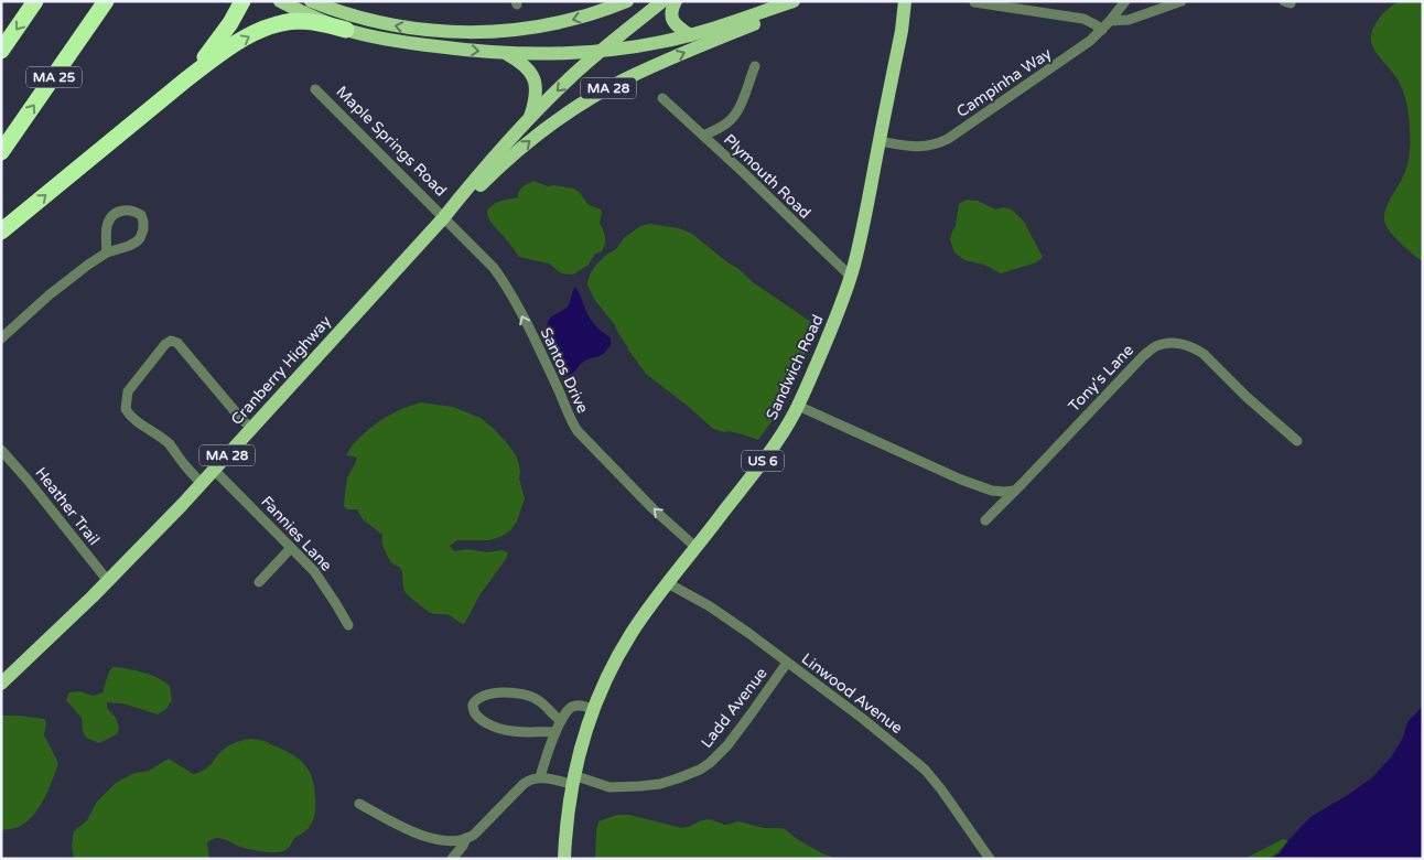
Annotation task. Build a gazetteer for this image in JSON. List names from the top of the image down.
{
  "streets": {
    "highway": ["MA 25"],
    "main road": [
      "MA 28",
      "Sandwich Road",
      "Cranberry Highway",
      "US 6"
    ],
    "street": [
      "Campinha Way",
      "Maple Springs Road",
      "Plymouth Road",
      "Santos Drive",
      "Tony's Lane",
      "Heather Trail",
      "Fannies Lane",
      "Linwood Avenue",
      "Ladd Avenue"
    ]
  },
  "crossings": [
    ["Campinha Way", "Sandwich Road"],
    ["Maple Springs Road", "Cranberry Highway"],
    ["Maple Springs Road", "Santos Drive"],
    ["Plymouth Road", "Sandwich Road"],
    ["Sandwich Road", "Santos Drive"],
    ["Sandwich Road", "Linwood Avenue"],
    ["Sandwich Road", "Ladd Avenue"],
    ["Cranberry Highway", "Santos Drive"],
    ["Cranberry Highway", "Heather Trail"],
    ["Cranberry Highway", "Fannies Lane"],
    ["Linwood Avenue", "Ladd Avenue"]
  ],
  "one_way": ["Santos Drive"]
}
